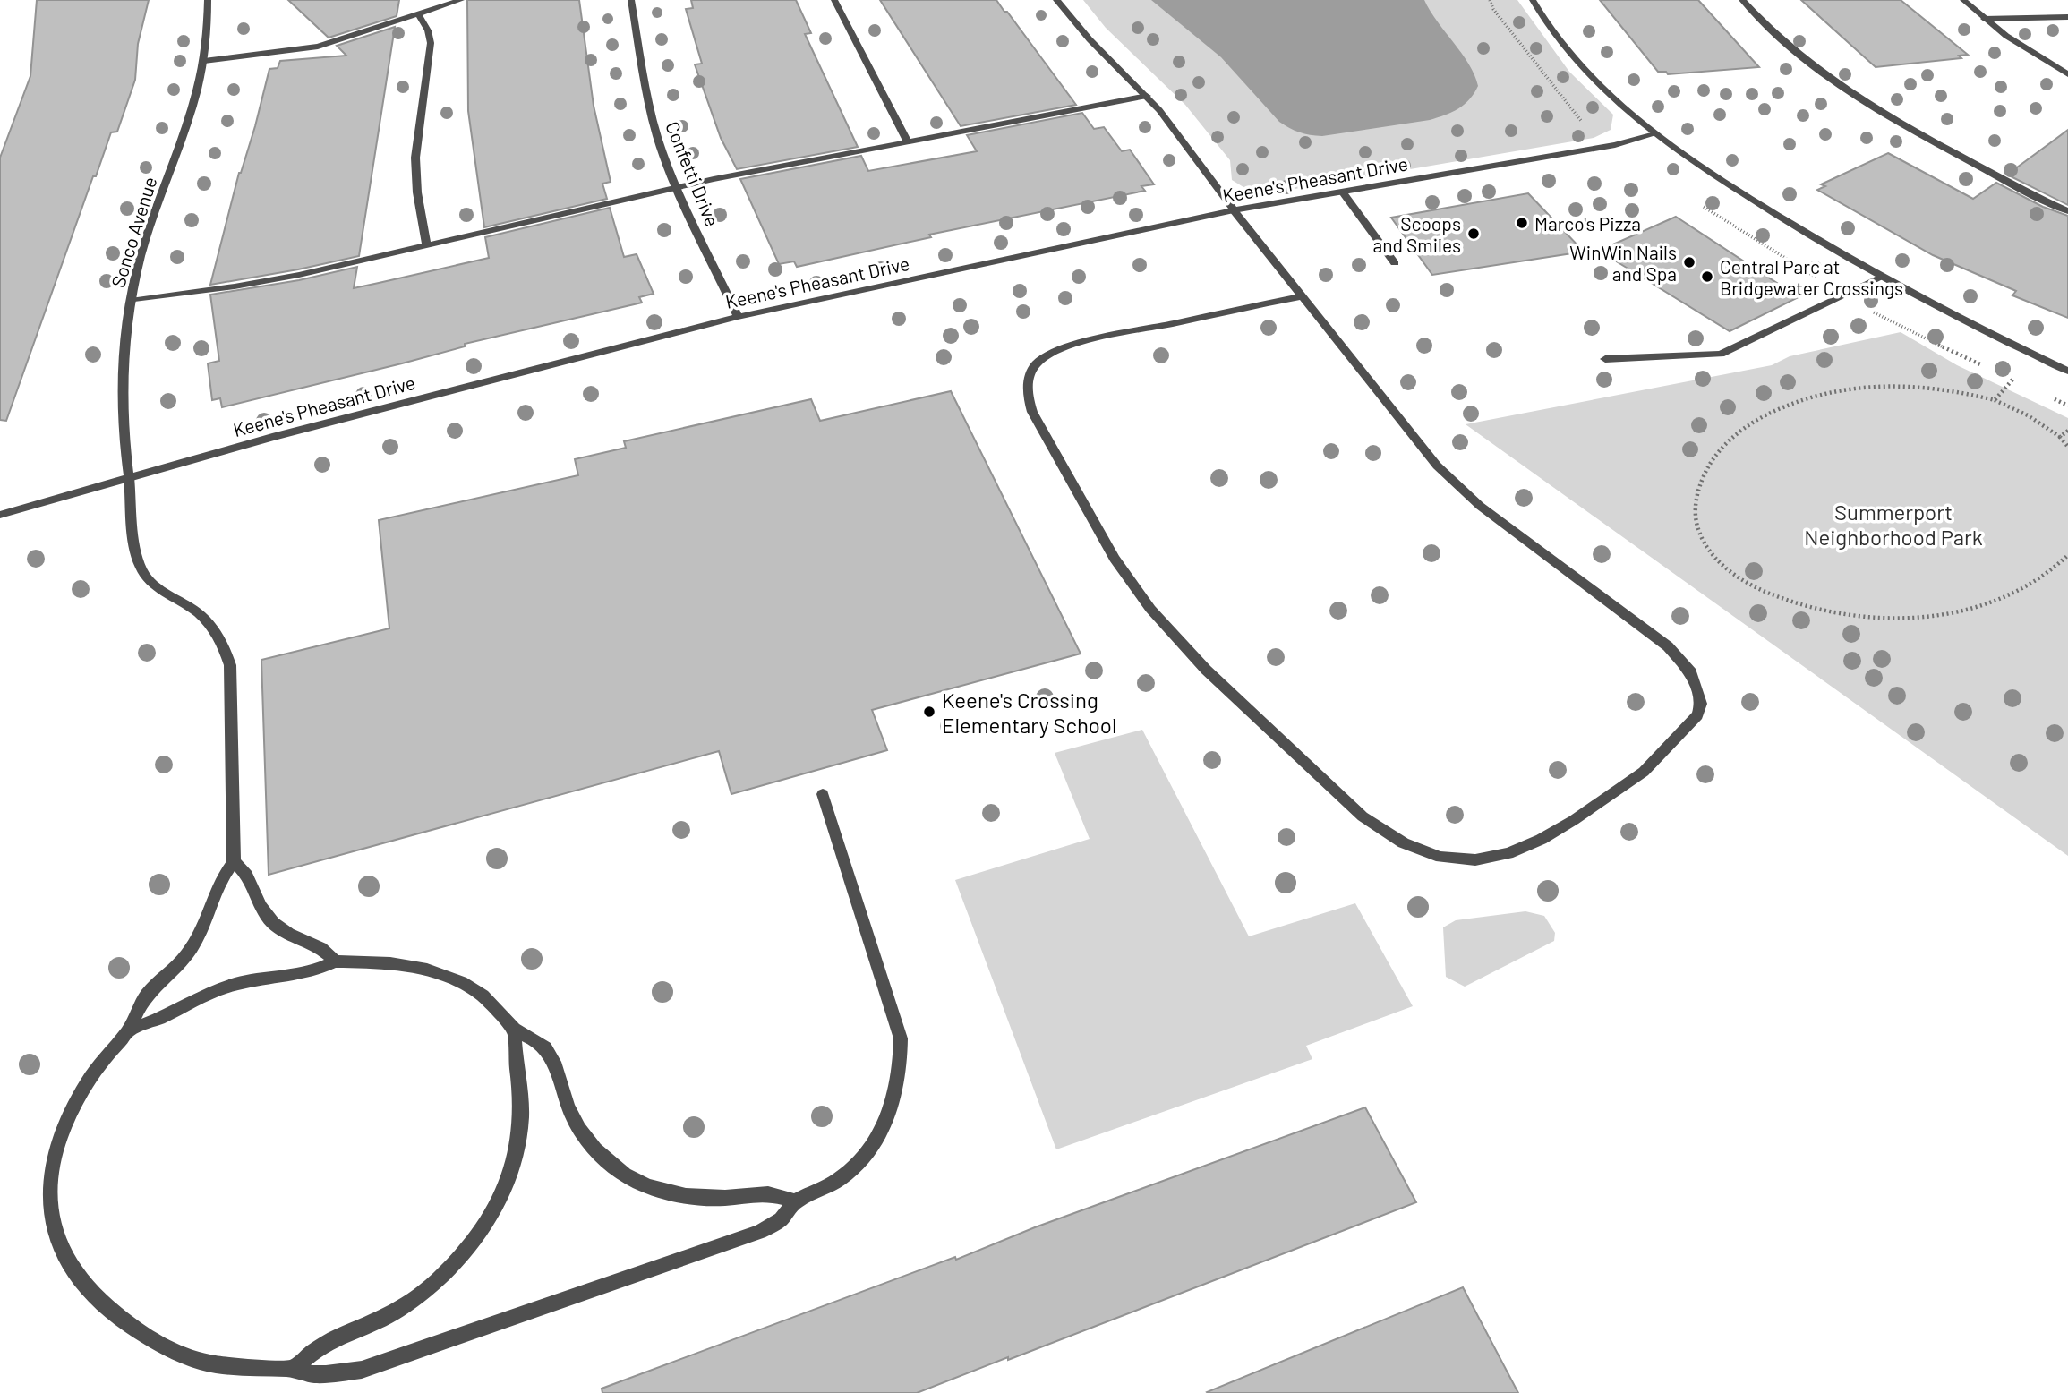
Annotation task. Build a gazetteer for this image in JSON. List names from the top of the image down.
{
  "streets": {
    "street": ["Confetti Drive", "Keene's Pheasant Drive", "Sonco Avenue"]
  },
  "crossings": [
    ["Confetti Drive", "Keene's Pheasant Drive"],
    ["Keene's Pheasant Drive", "Sonco Avenue"]
  ],
  "parks": ["Summerport Neighborhood Park"],
  "places": [
    "Marco's Pizza",
    "Scoops and Smiles",
    "WinWin Nails and Spa",
    "Central Parc at Bridgewater Crossings",
    "Keene's Crossing Elementary School"
  ]
}
